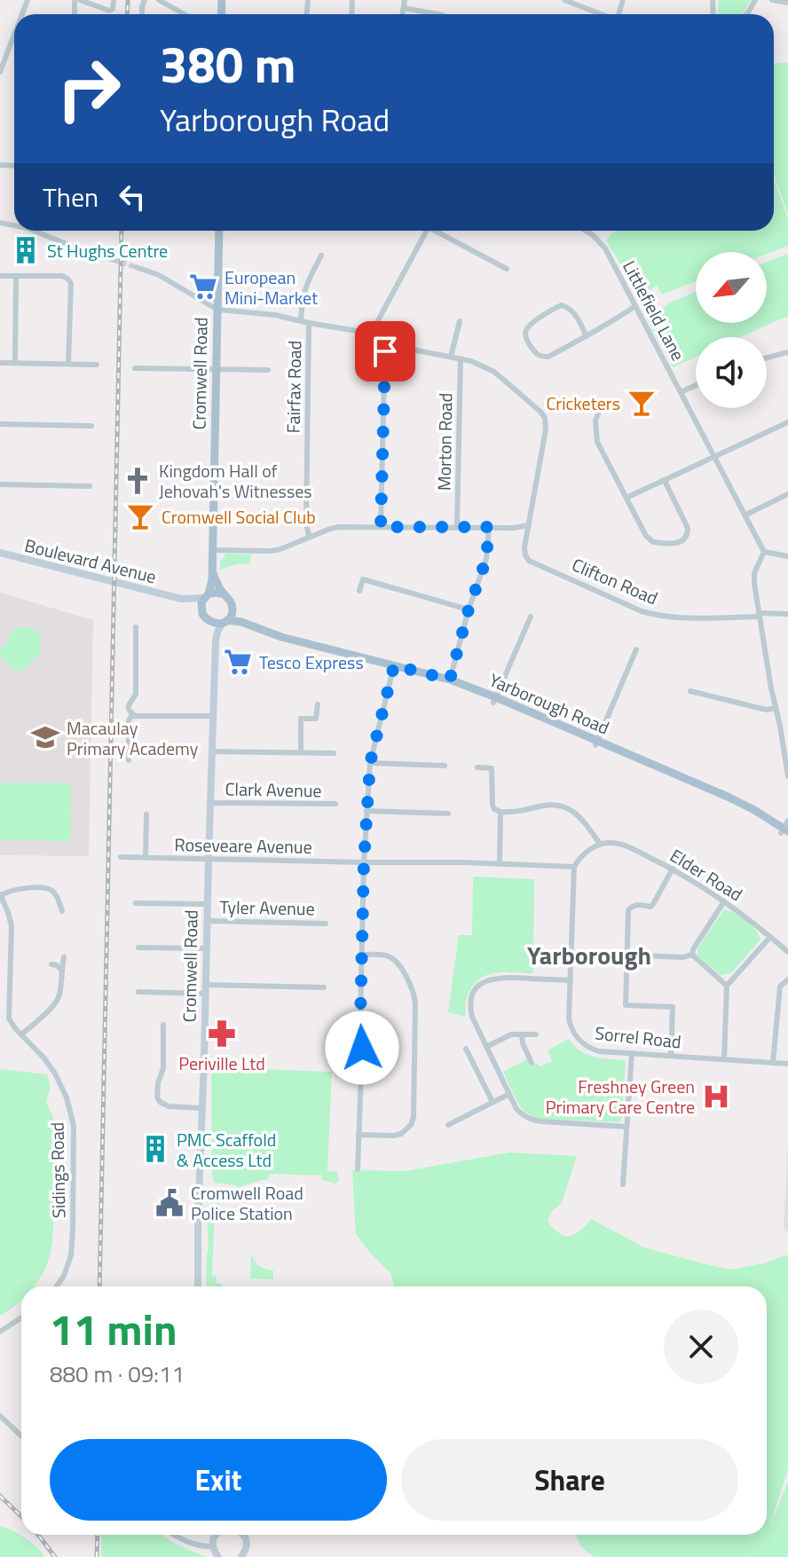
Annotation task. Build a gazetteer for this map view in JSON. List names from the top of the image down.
{
  "streets": {
    "main road": ["Cromwell Road", "Yarborough Road"],
    "street": [
      "Littlefield Lane",
      "Fairfax Road",
      "Morton Road",
      "Boulevard Avenue",
      "Clifton Road",
      "Clark Avenue",
      "Roseveare Avenue",
      "Elder Road",
      "Tyler Avenue",
      "Sorrel Road",
      "Sidings Road"
    ]
  },
  "crossings": [
    ["Cromwell Road", "Boulevard Avenue"],
    ["Cromwell Road", "Yarborough Road"],
    ["Cromwell Road", "Clark Avenue"],
    ["Cromwell Road", "Roseveare Avenue"],
    ["Cromwell Road", "Tyler Avenue"],
    ["Boulevard Avenue", "Yarborough Road"],
    ["Roseveare Avenue", "Sorrel Road"]
  ],
  "districts": ["Yarborough"],
  "places": {
    "building": ["St Hughs Centre", "PMC Scaffold & Access Ltd"],
    "supermarket": ["European Mini-Market", "Tesco Express"],
    "bar": ["Cricketers", "Cromwell Social Club"],
    "church": ["Kingdom Hall of Jehovah's Witnesses"],
    "school or university": ["Macaulay Primary Academy"],
    "pharmacy": ["Periville Ltd"],
    "hospital": ["Freshney Green Primary Care Centre"],
    "public building": ["Cromwell Road Police Station"]
  },
  "north": "bottom left",
  "page": {
    "turn": ["380 m", "Yarborough Road"],
    "then": "Then",
    "heading": ["11 min", "880 m · 09:11"],
    "buttons": ["Exit", "Share"]
  }
}
